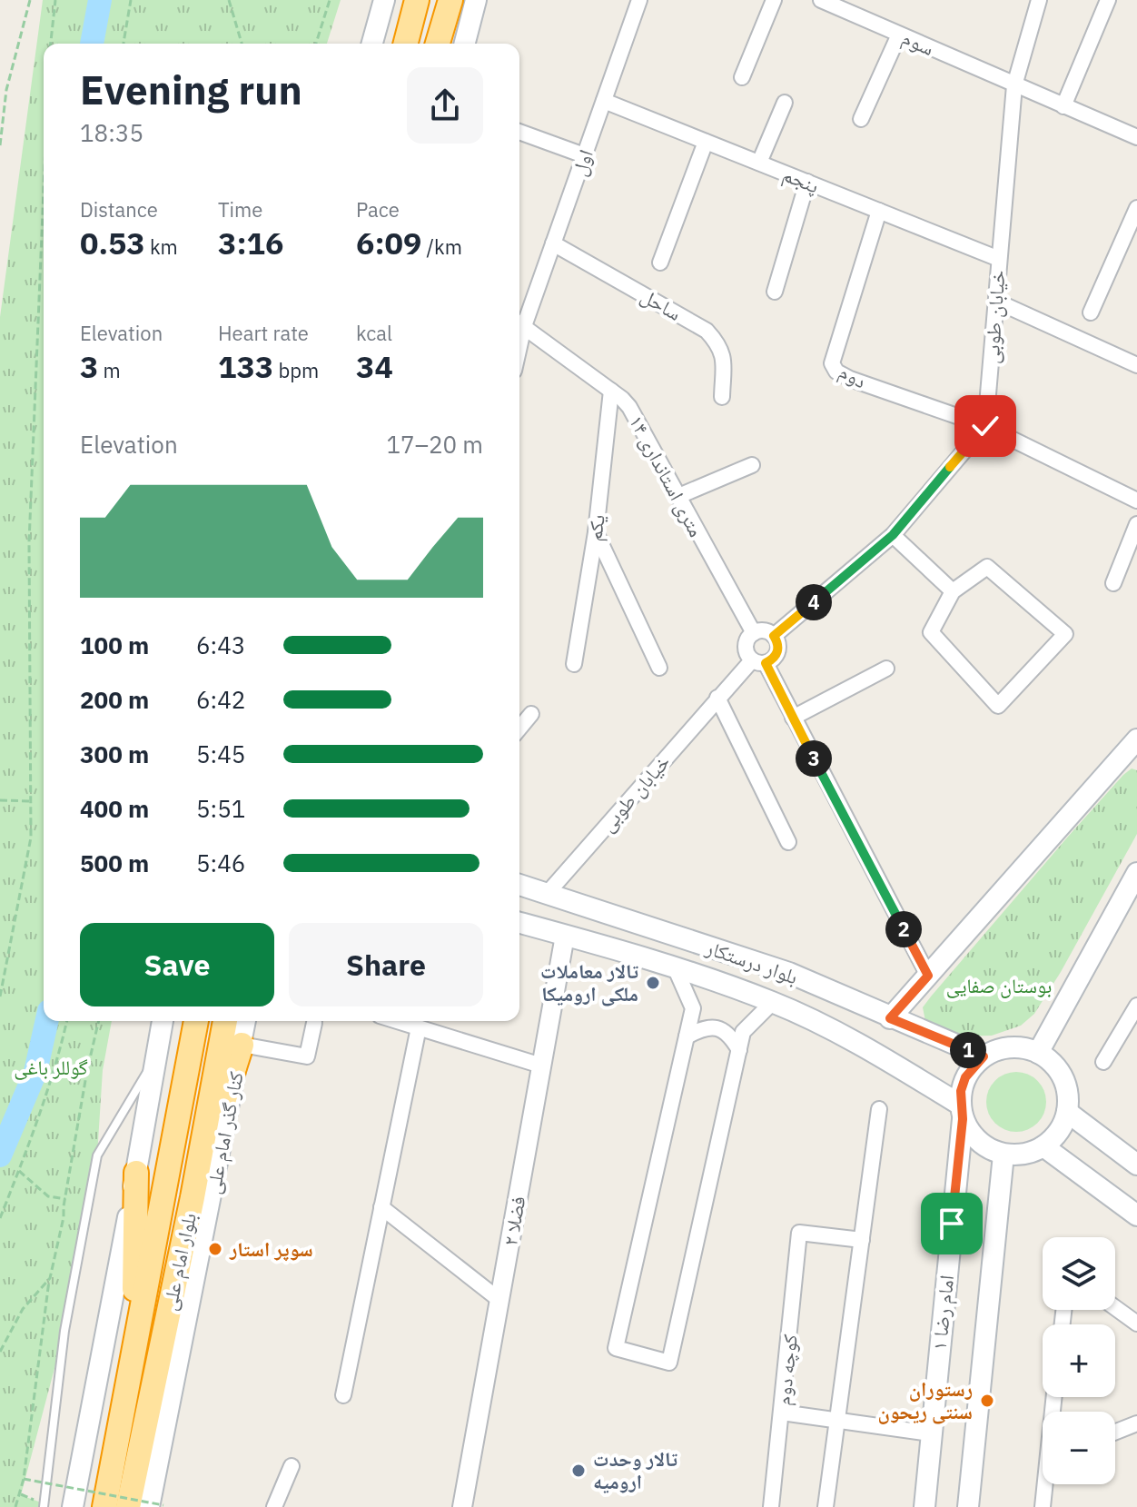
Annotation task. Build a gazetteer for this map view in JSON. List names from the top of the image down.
{
  "streets": {
    "highway": ["بلوار امام علی"],
    "main road": ["بلوار درستکار", "کنار گذر امام علی", "امام رضا ۱"],
    "street": [
      "سوم",
      "اول",
      "پنجم",
      "ساحل",
      "خیابان طوبی",
      "دوم",
      "۱۴ متری استانداری",
      "یکم",
      "فضلا ۲",
      "کوچه دوم"
    ]
  },
  "crossings": [
    ["سوم", "خیابان طوبی"],
    ["اول", "پنجم"],
    ["اول", "ساحل"],
    ["اول", "۱۴ متری استانداری"],
    ["پنجم", "خیابان طوبی"],
    ["پنجم", "دوم"],
    ["خیابان طوبی", "دوم"],
    ["خیابان طوبی", "۱۴ متری استانداری"],
    ["خیابان طوبی", "بلوار درستکار"],
    ["۱۴ متری استانداری", "یکم"],
    ["بلوار درستکار", "فضلا ۲"],
    ["بلوار درستکار", "امام رضا ۱"]
  ],
  "parks": ["بوستان صفایی", "گوللر باغی"],
  "places": [
    "تالار معاملات ملکی ارومیکا",
    "سوپر استار",
    "رستوران سنتی ریحون",
    "تالار وحدت ارومیه"
  ],
  "page": {
    "heading": ["Evening run", "18:35"],
    "stats": [
      ["Distance", "0.53 km"],
      ["Time", "3:16"],
      ["Pace", "6:09 /km"],
      ["Elevation", "3 m"],
      ["Heart rate", "133 bpm"],
      ["kcal", "34"]
    ],
    "chart": ["Elevation", "17–20 m"],
    "pins": [
      "4",
      "3",
      "2",
      "1"
    ],
    "list": [
      {
        "name": "100 m",
        "note": "6:43"
      },
      {
        "name": "200 m",
        "note": "6:42"
      },
      {
        "name": "300 m",
        "note": "5:45"
      },
      {
        "name": "400 m",
        "note": "5:51"
      },
      {
        "name": "500 m",
        "note": "5:46"
      }
    ],
    "buttons": ["Save", "Share"],
    "map_buttons": ["+", "−"]
  }
}
